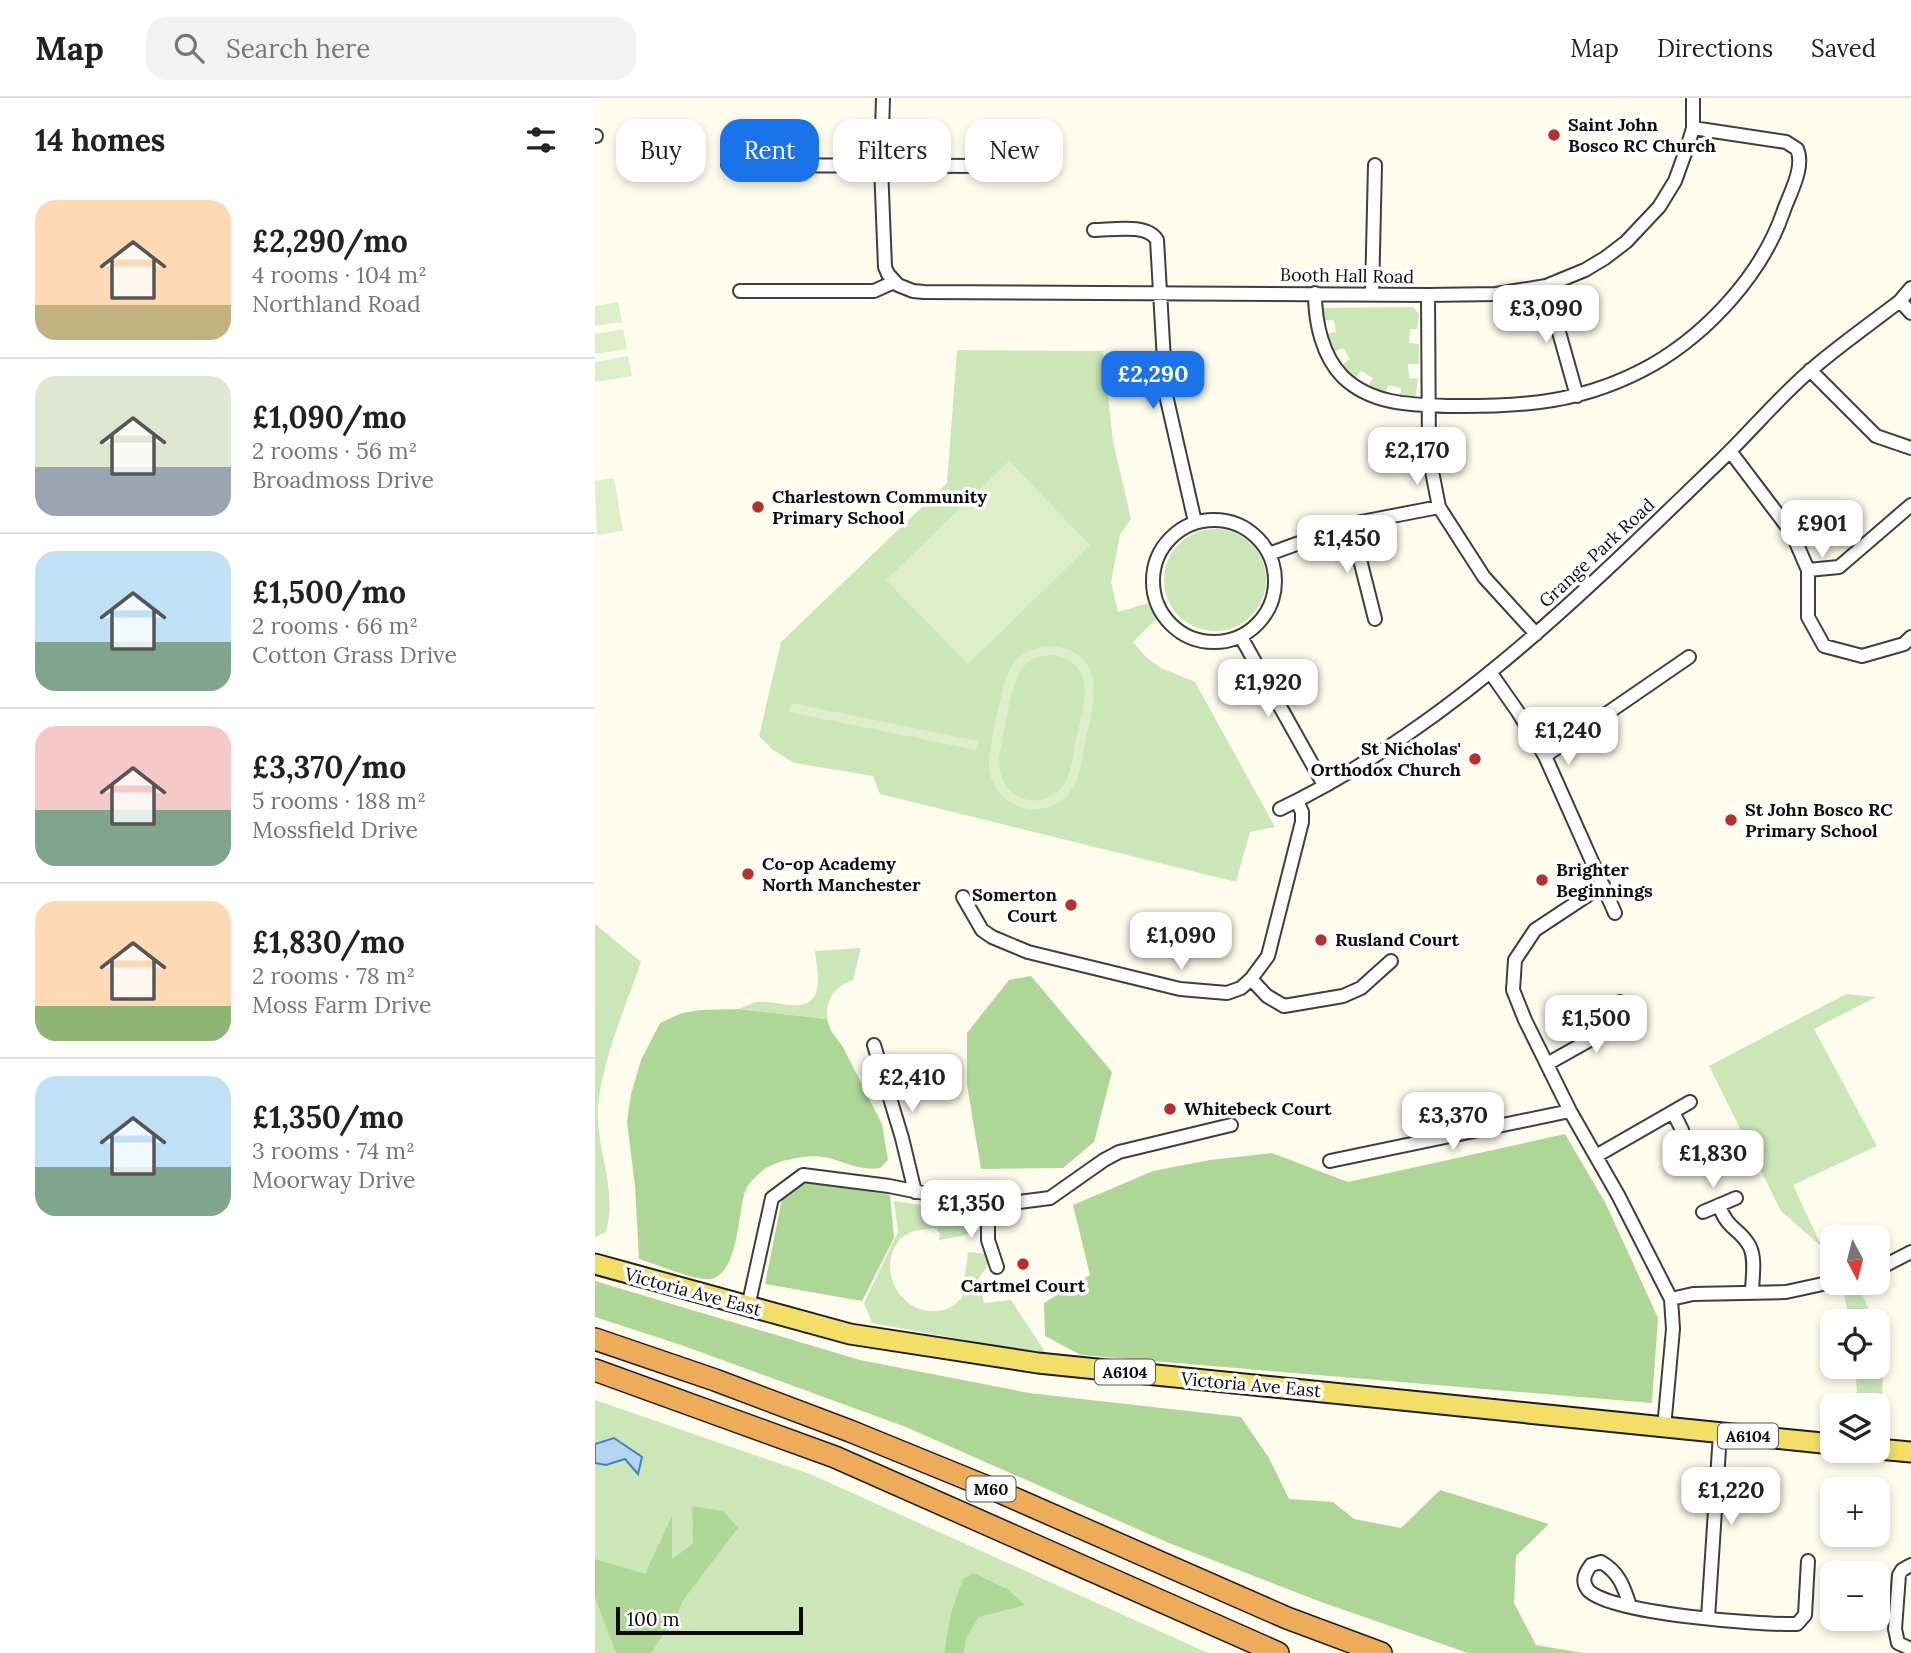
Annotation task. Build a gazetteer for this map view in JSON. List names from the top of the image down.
{
  "streets": {
    "highway": ["M60"],
    "main road": ["Victoria Ave East", "A6104"],
    "street": ["Booth Hall Road", "Grange Park Road"]
  },
  "places": [
    "Saint John Bosco RC Church",
    "Charlestown Community Primary School",
    "St Nicholas' Orthodox Church",
    "St John Bosco RC Primary School",
    "Co-op Academy North Manchester",
    "Brighter Beginnings",
    "Somerton Court",
    "Rusland Court",
    "Whitebeck Court",
    "Cartmel Court"
  ],
  "scale_bar": "100 m",
  "north": "bottom",
  "page": {
    "header": "Map",
    "search": "Search here",
    "nav": ["Map", "Directions", "Saved"],
    "heading": "14 homes",
    "chip": [
      "Buy",
      "Rent",
      "Filters",
      "New"
    ],
    "list": [
      {
        "name": "£2,290/mo",
        "note": "4 rooms · 104 m² · Northland Road"
      },
      {
        "name": "£1,090/mo",
        "note": "2 rooms · 56 m² · Broadmoss Drive"
      },
      {
        "name": "£1,500/mo",
        "note": "2 rooms · 66 m² · Cotton Grass Drive"
      },
      {
        "name": "£3,370/mo",
        "note": "5 rooms · 188 m² · Mossfield Drive"
      },
      {
        "name": "£1,830/mo",
        "note": "2 rooms · 78 m² · Moss Farm Drive"
      },
      {
        "name": "£1,350/mo",
        "note": "3 rooms · 74 m² · Moorway Drive"
      }
    ],
    "price": [
      "£3,090",
      "£2,290",
      "£2,170",
      "£901",
      "£1,450",
      "£1,920",
      "£1,240",
      "£1,090",
      "£1,500",
      "£2,410",
      "£3,370",
      "£1,830",
      "£1,350",
      "£1,220"
    ],
    "map_buttons": ["+", "−"],
    "scale": "100 m"
  }
}
